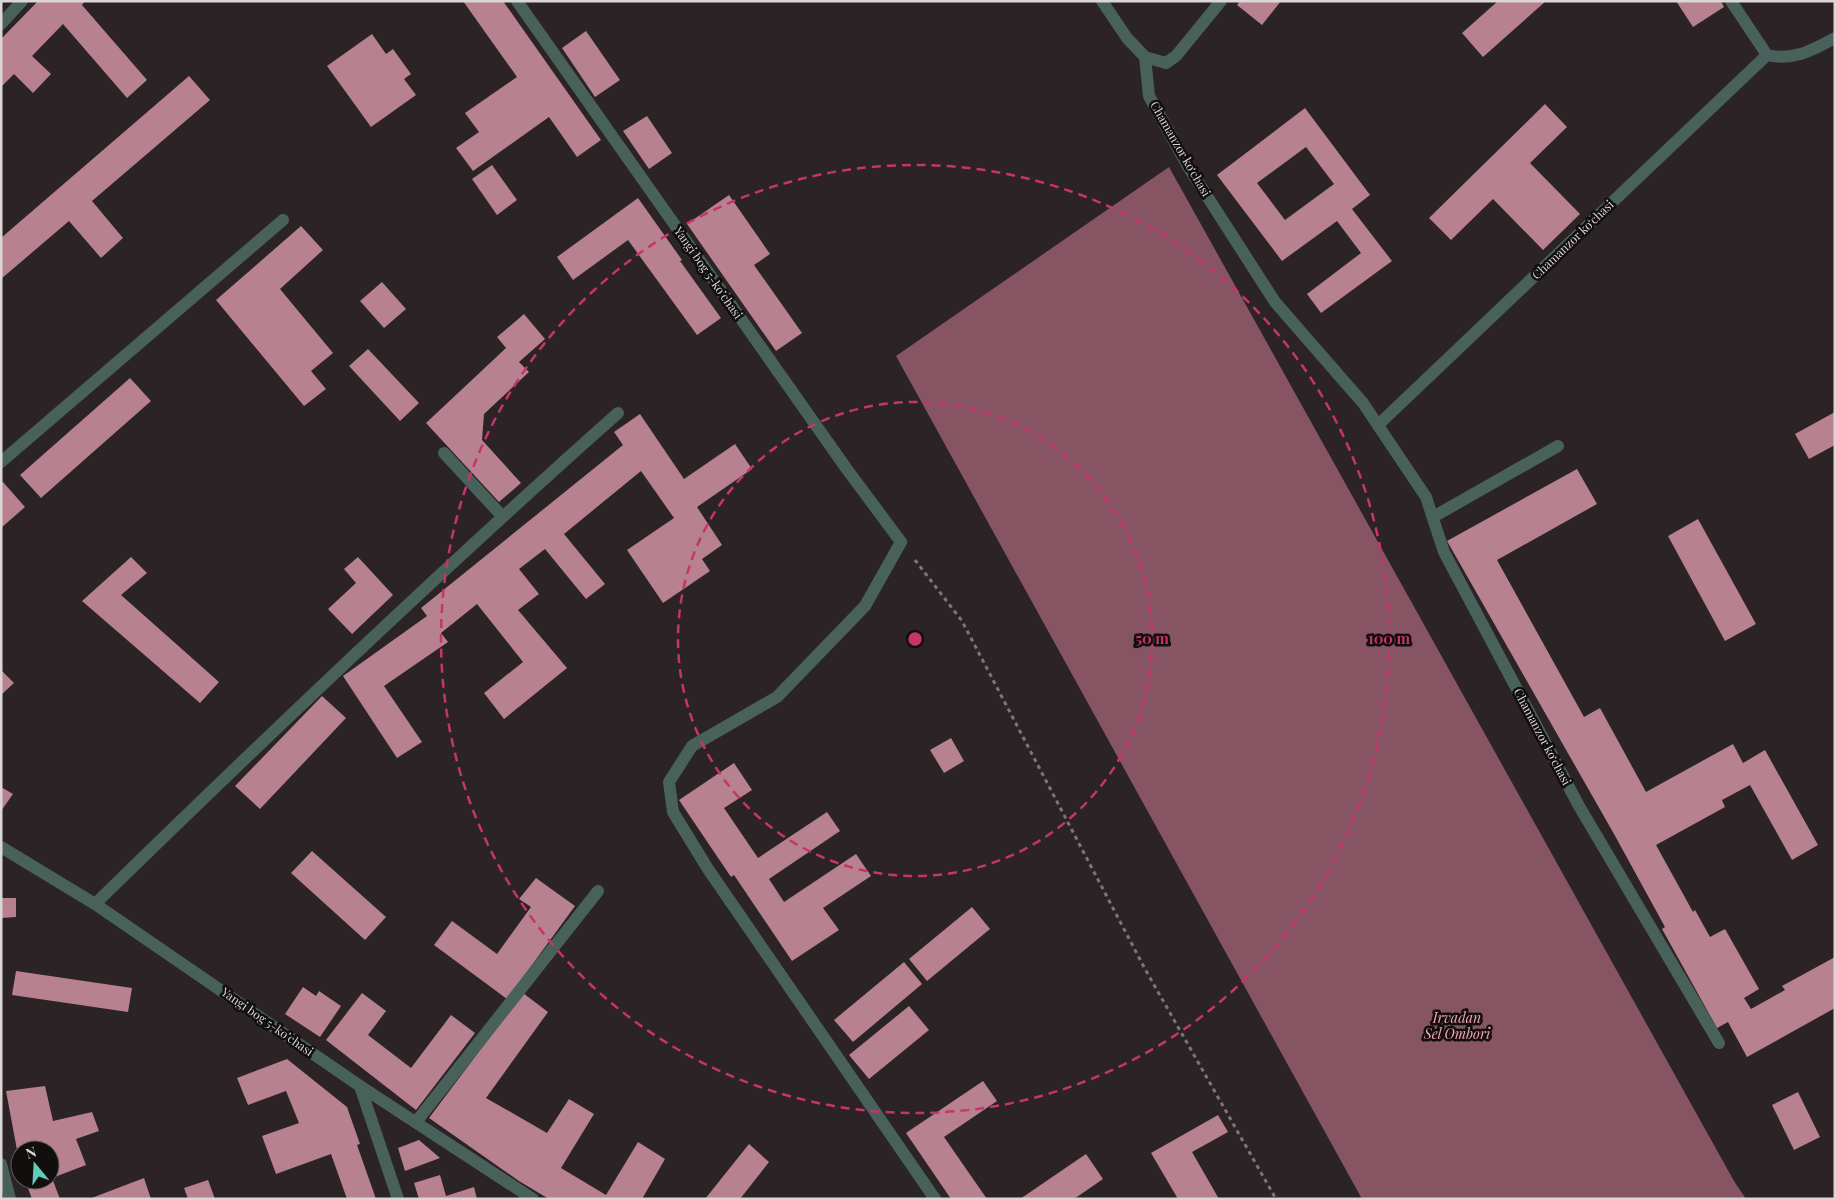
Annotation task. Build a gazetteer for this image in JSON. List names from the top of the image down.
{
  "streets": {
    "street": ["Chamanzor koʻchasi", "Yangi bog 5-koʼchasi"]
  },
  "water": ["Irvadan Sel Ombori"],
  "north": "top",
  "rings": ["50 m", "100 m"]
}
